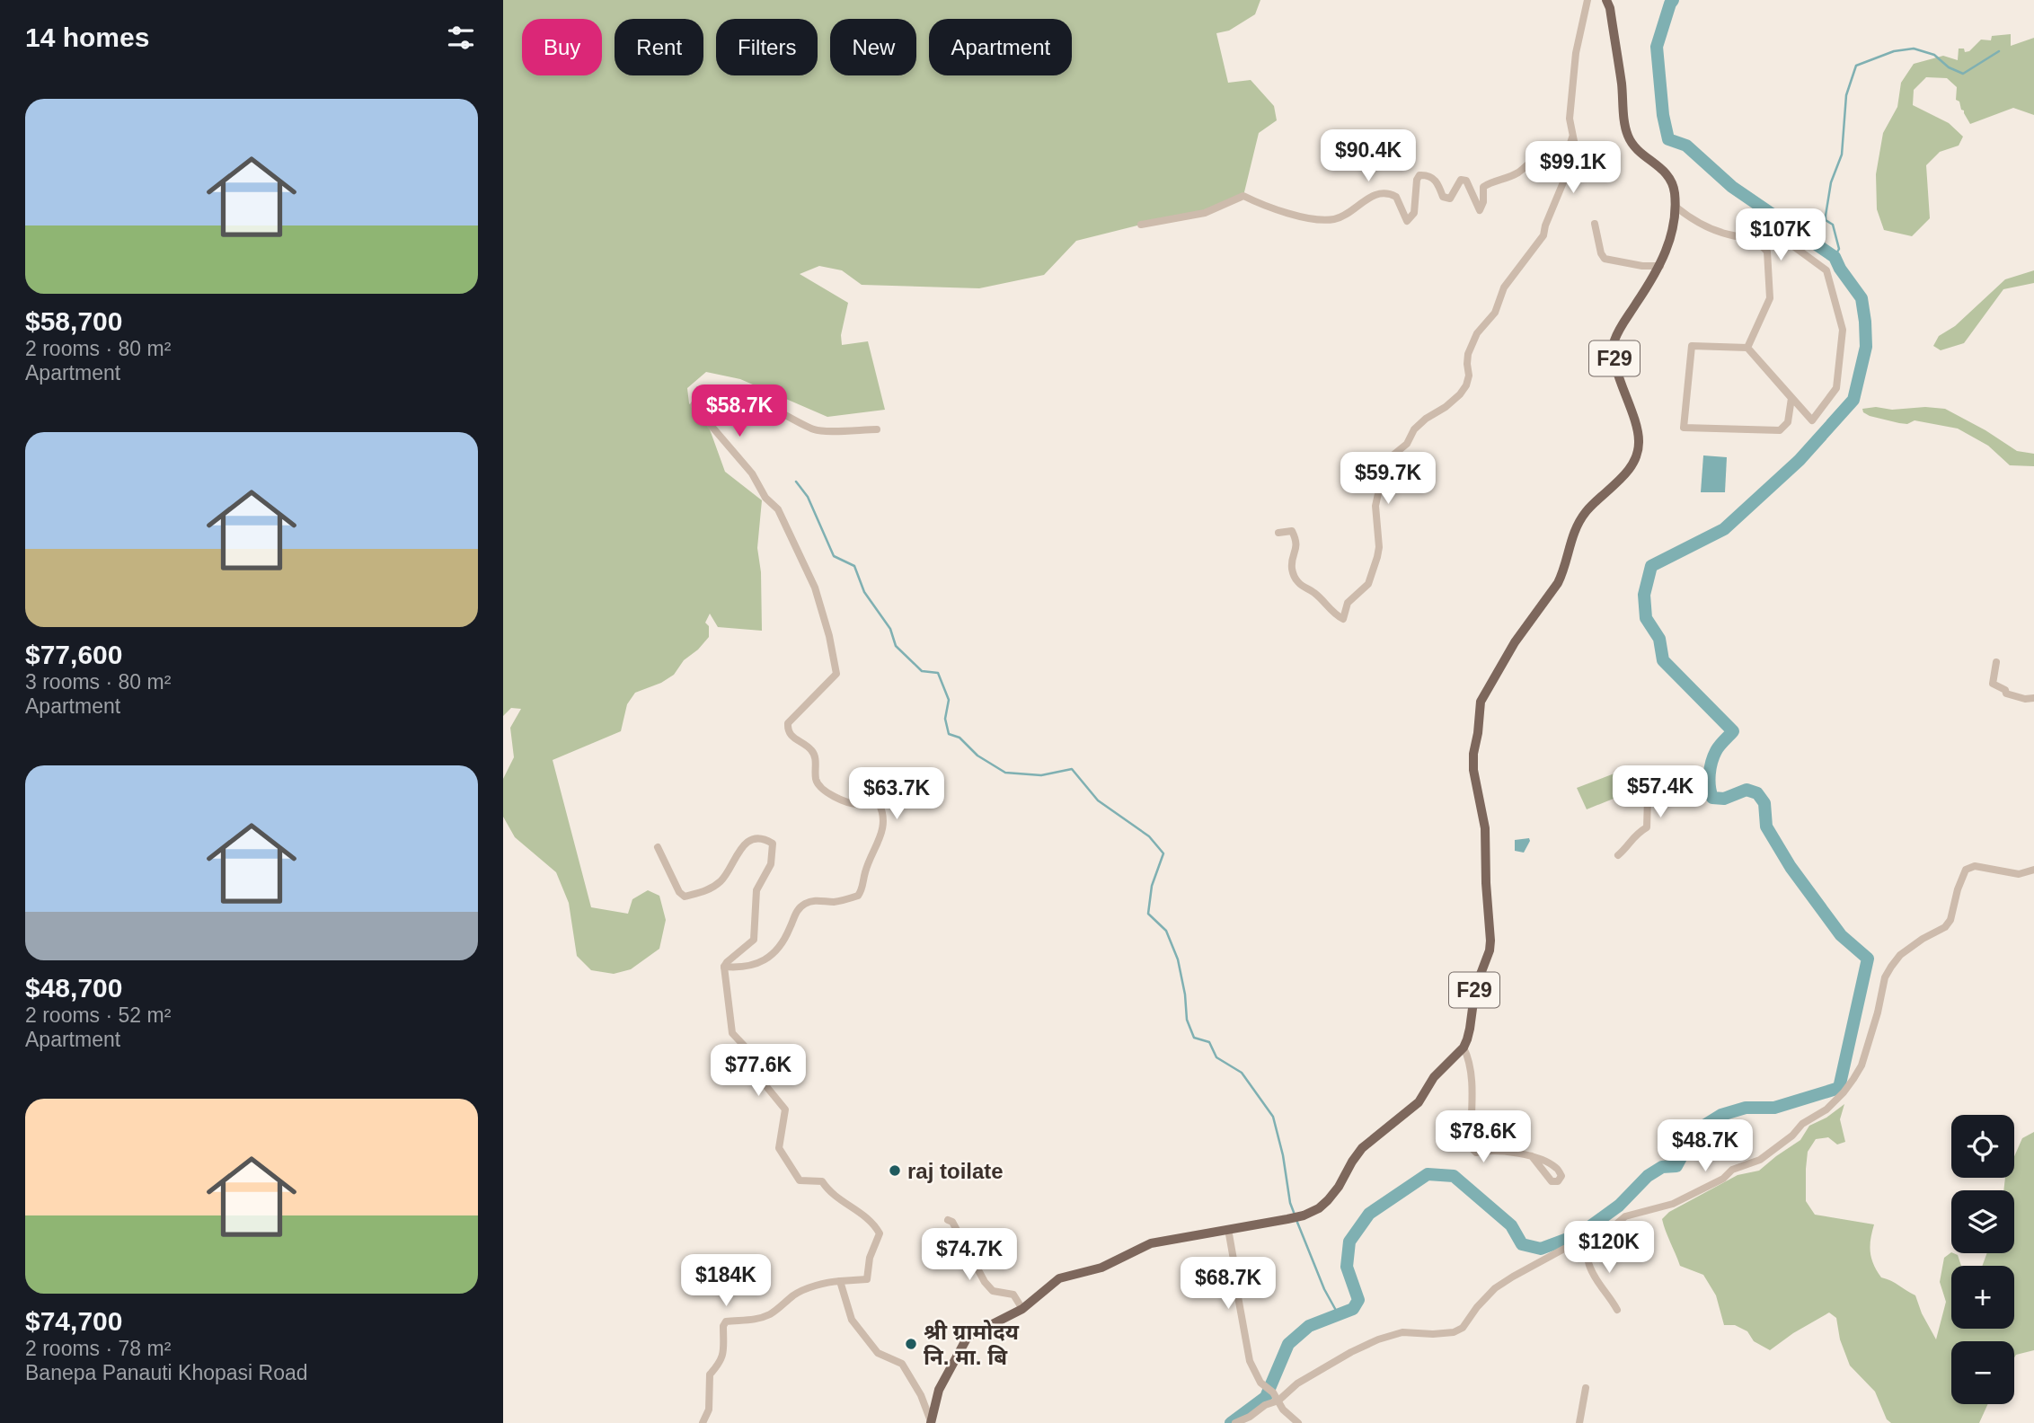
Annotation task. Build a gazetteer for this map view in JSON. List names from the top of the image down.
{
  "streets": {
    "main road": ["F29"]
  },
  "places": ["raj toilate", "श्री ग्रामोदय नि. मा. बि"],
  "page": {
    "heading": "14 homes",
    "chip": [
      "Buy",
      "Rent",
      "Filters",
      "New",
      "Apartment"
    ],
    "list": [
      {
        "name": "$58,700",
        "note": "2 rooms · 80 m² · Apartment"
      },
      {
        "name": "$77,600",
        "note": "3 rooms · 80 m² · Apartment"
      },
      {
        "name": "$48,700",
        "note": "2 rooms · 52 m² · Apartment"
      },
      {
        "name": "$74,700",
        "note": "2 rooms · 78 m² · Banepa Panauti Khopasi Road"
      }
    ],
    "price": [
      "$90.4K",
      "$99.1K",
      "$107K",
      "$58.7K",
      "$59.7K",
      "$57.4K",
      "$63.7K",
      "$77.6K",
      "$78.6K",
      "$48.7K",
      "$120K",
      "$74.7K",
      "$184K",
      "$68.7K"
    ],
    "map_buttons": ["+", "−"]
  }
}
